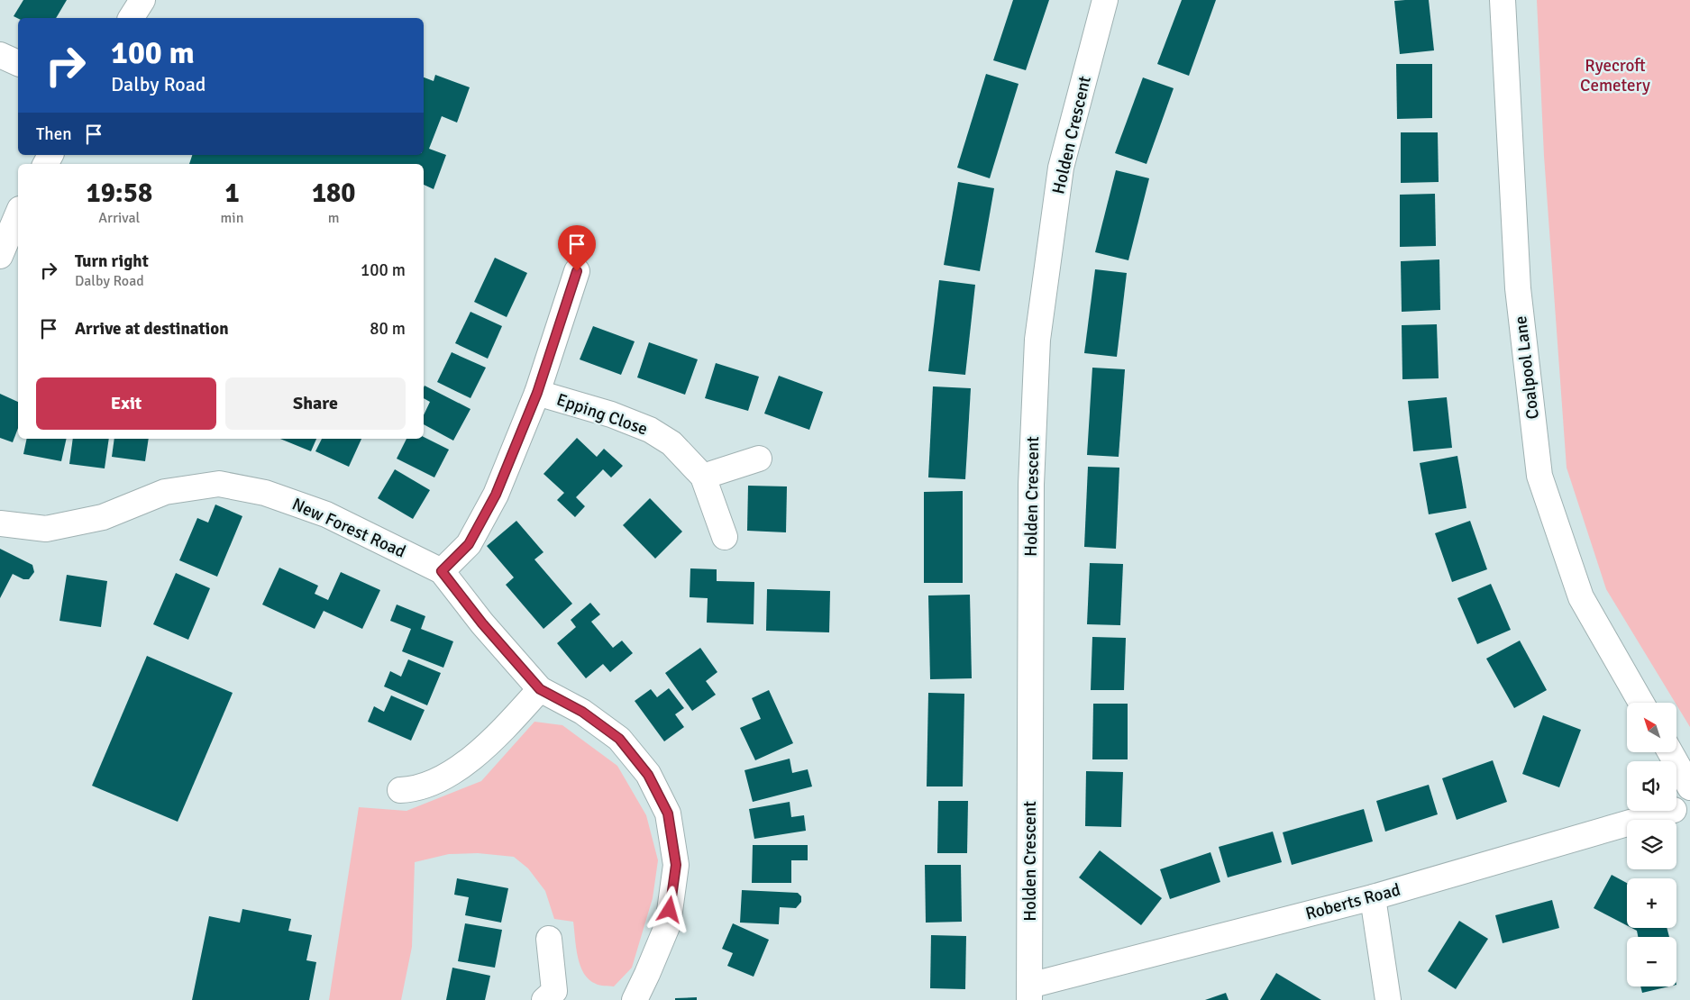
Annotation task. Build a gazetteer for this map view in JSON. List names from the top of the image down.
{
  "streets": {
    "street": [
      "Holden Crescent",
      "Coalpool Lane",
      "Epping Close",
      "New Forest Road",
      "Roberts Road"
    ]
  },
  "crossings": [
    ["Holden Crescent", "Roberts Road"]
  ],
  "parks": ["Ryecroft Cemetery"],
  "north": "top left",
  "page": {
    "turn": ["100 m", "Dalby Road"],
    "then": "Then",
    "eta": [
      "19:58",
      "Arrival",
      "1",
      "min",
      "180",
      "m"
    ],
    "list": [
      {
        "name": "Turn right",
        "note": "Dalby Road",
        "value": "100 m"
      },
      {
        "name": "Arrive at destination",
        "value": "80 m"
      }
    ],
    "buttons": ["Exit", "Share"],
    "map_buttons": ["+", "−"]
  }
}
